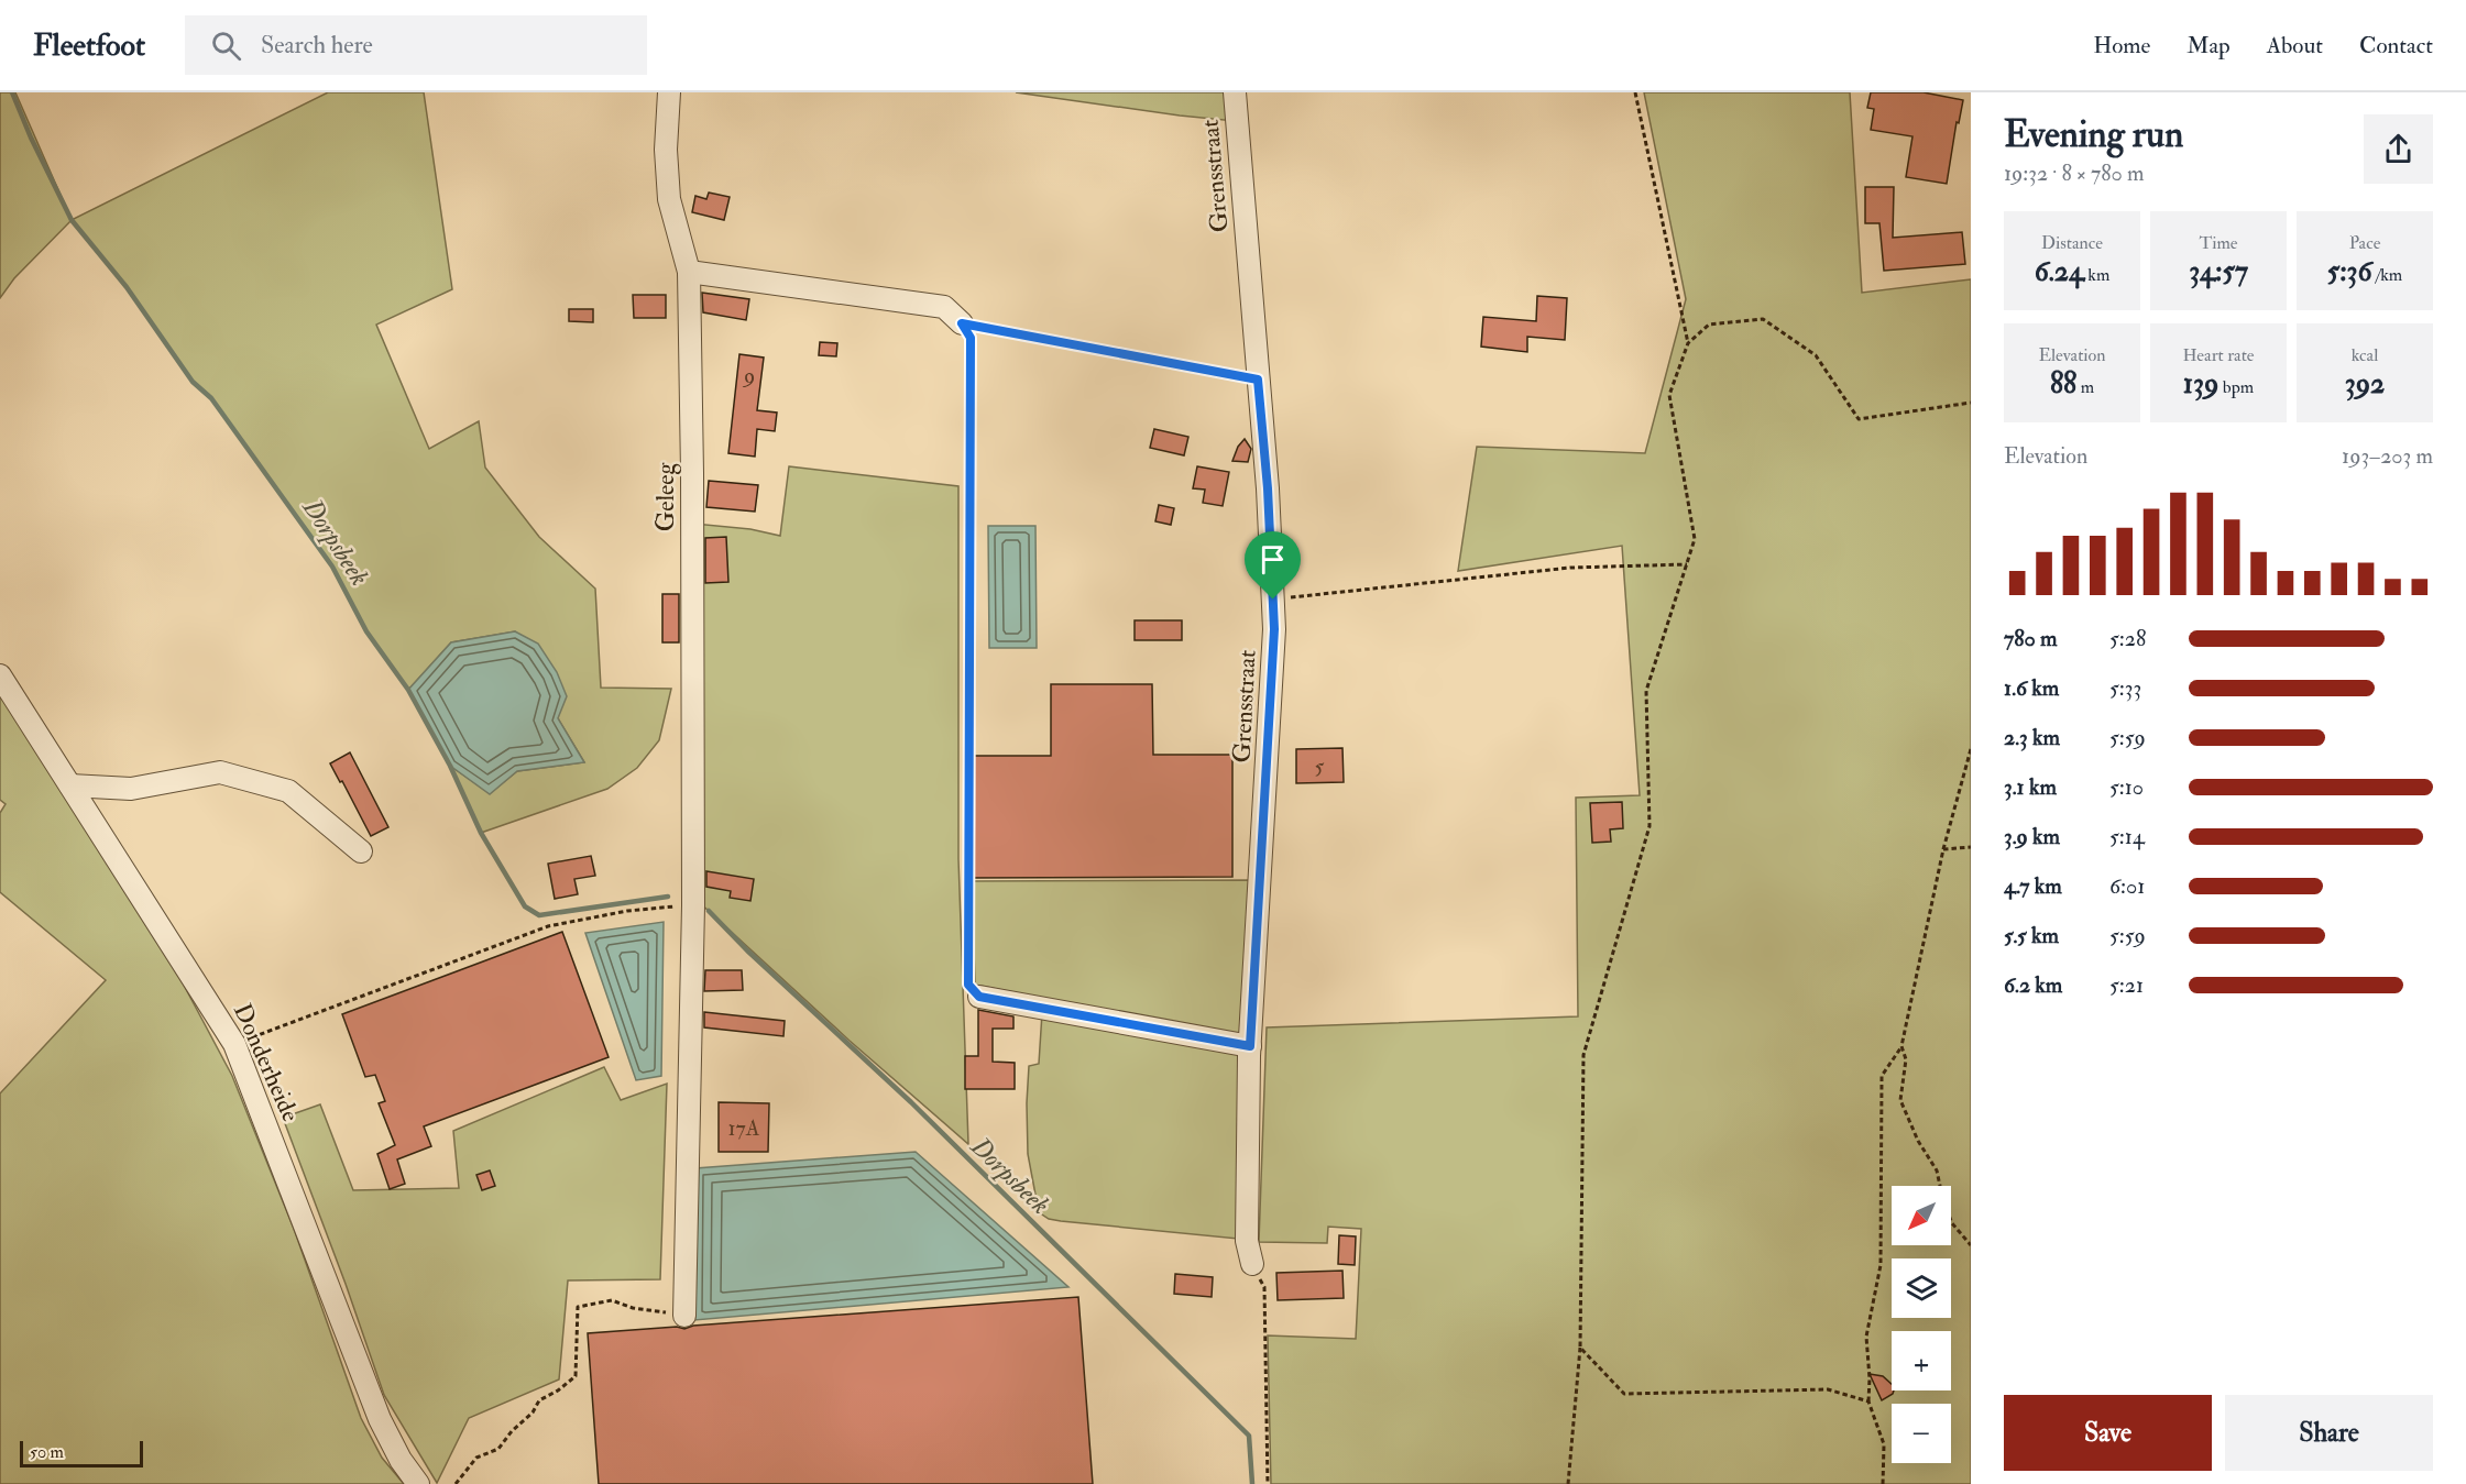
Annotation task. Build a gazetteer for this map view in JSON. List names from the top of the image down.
{
  "streets": {
    "street": ["Grensstraat", "Geleeg", "Donderheide"]
  },
  "water": ["Dorpsbeek"],
  "house_numbers": ["9", "5", "17A"],
  "scale_bar": "50 m",
  "north": "bottom left",
  "page": {
    "header": "Fleetfoot",
    "search": "Search here",
    "nav": [
      "Home",
      "Map",
      "About",
      "Contact"
    ],
    "heading": ["Evening run", "19:32 · 8 × 780 m"],
    "stats": [
      ["Distance", "6.24 km"],
      ["Time", "34:57"],
      ["Pace", "5:36 /km"],
      ["Elevation", "88 m"],
      ["Heart rate", "139 bpm"],
      ["kcal", "392"]
    ],
    "chart": ["Elevation", "193–203 m"],
    "list": [
      {
        "name": "780 m",
        "note": "5:28"
      },
      {
        "name": "1.6 km",
        "note": "5:33"
      },
      {
        "name": "2.3 km",
        "note": "5:59"
      },
      {
        "name": "3.1 km",
        "note": "5:10"
      },
      {
        "name": "3.9 km",
        "note": "5:14"
      },
      {
        "name": "4.7 km",
        "note": "6:01"
      },
      {
        "name": "5.5 km",
        "note": "5:59"
      },
      {
        "name": "6.2 km",
        "note": "5:21"
      }
    ],
    "map_buttons": ["+", "−"],
    "buttons": ["Save", "Share"],
    "scale": "50 m"
  }
}
